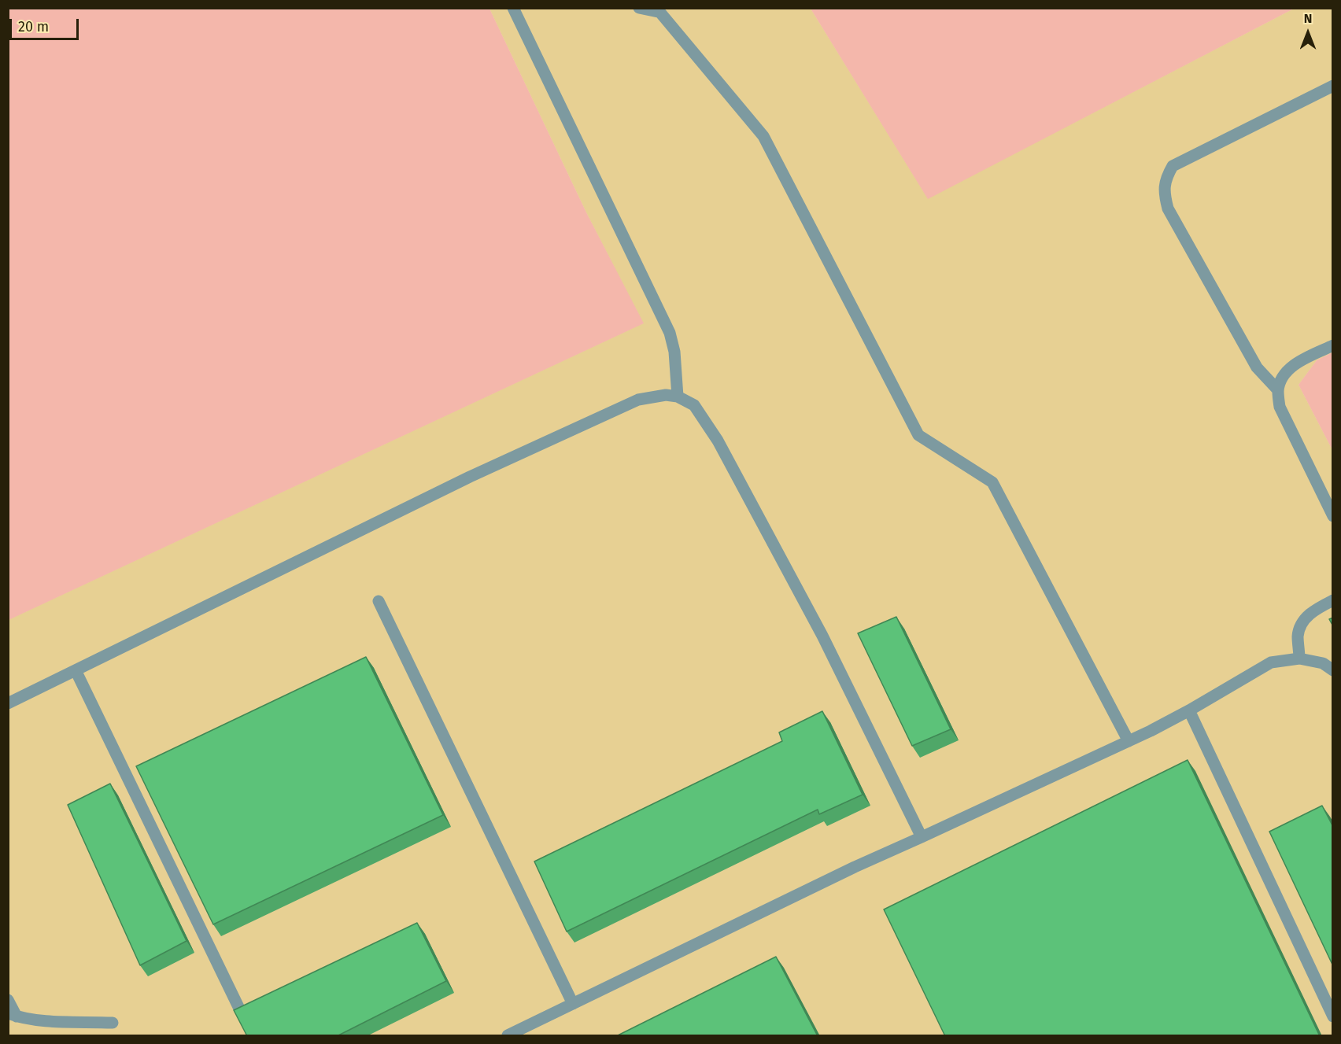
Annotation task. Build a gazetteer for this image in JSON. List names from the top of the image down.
{
  "scale_bar": "20 m",
  "north": "top"
}
